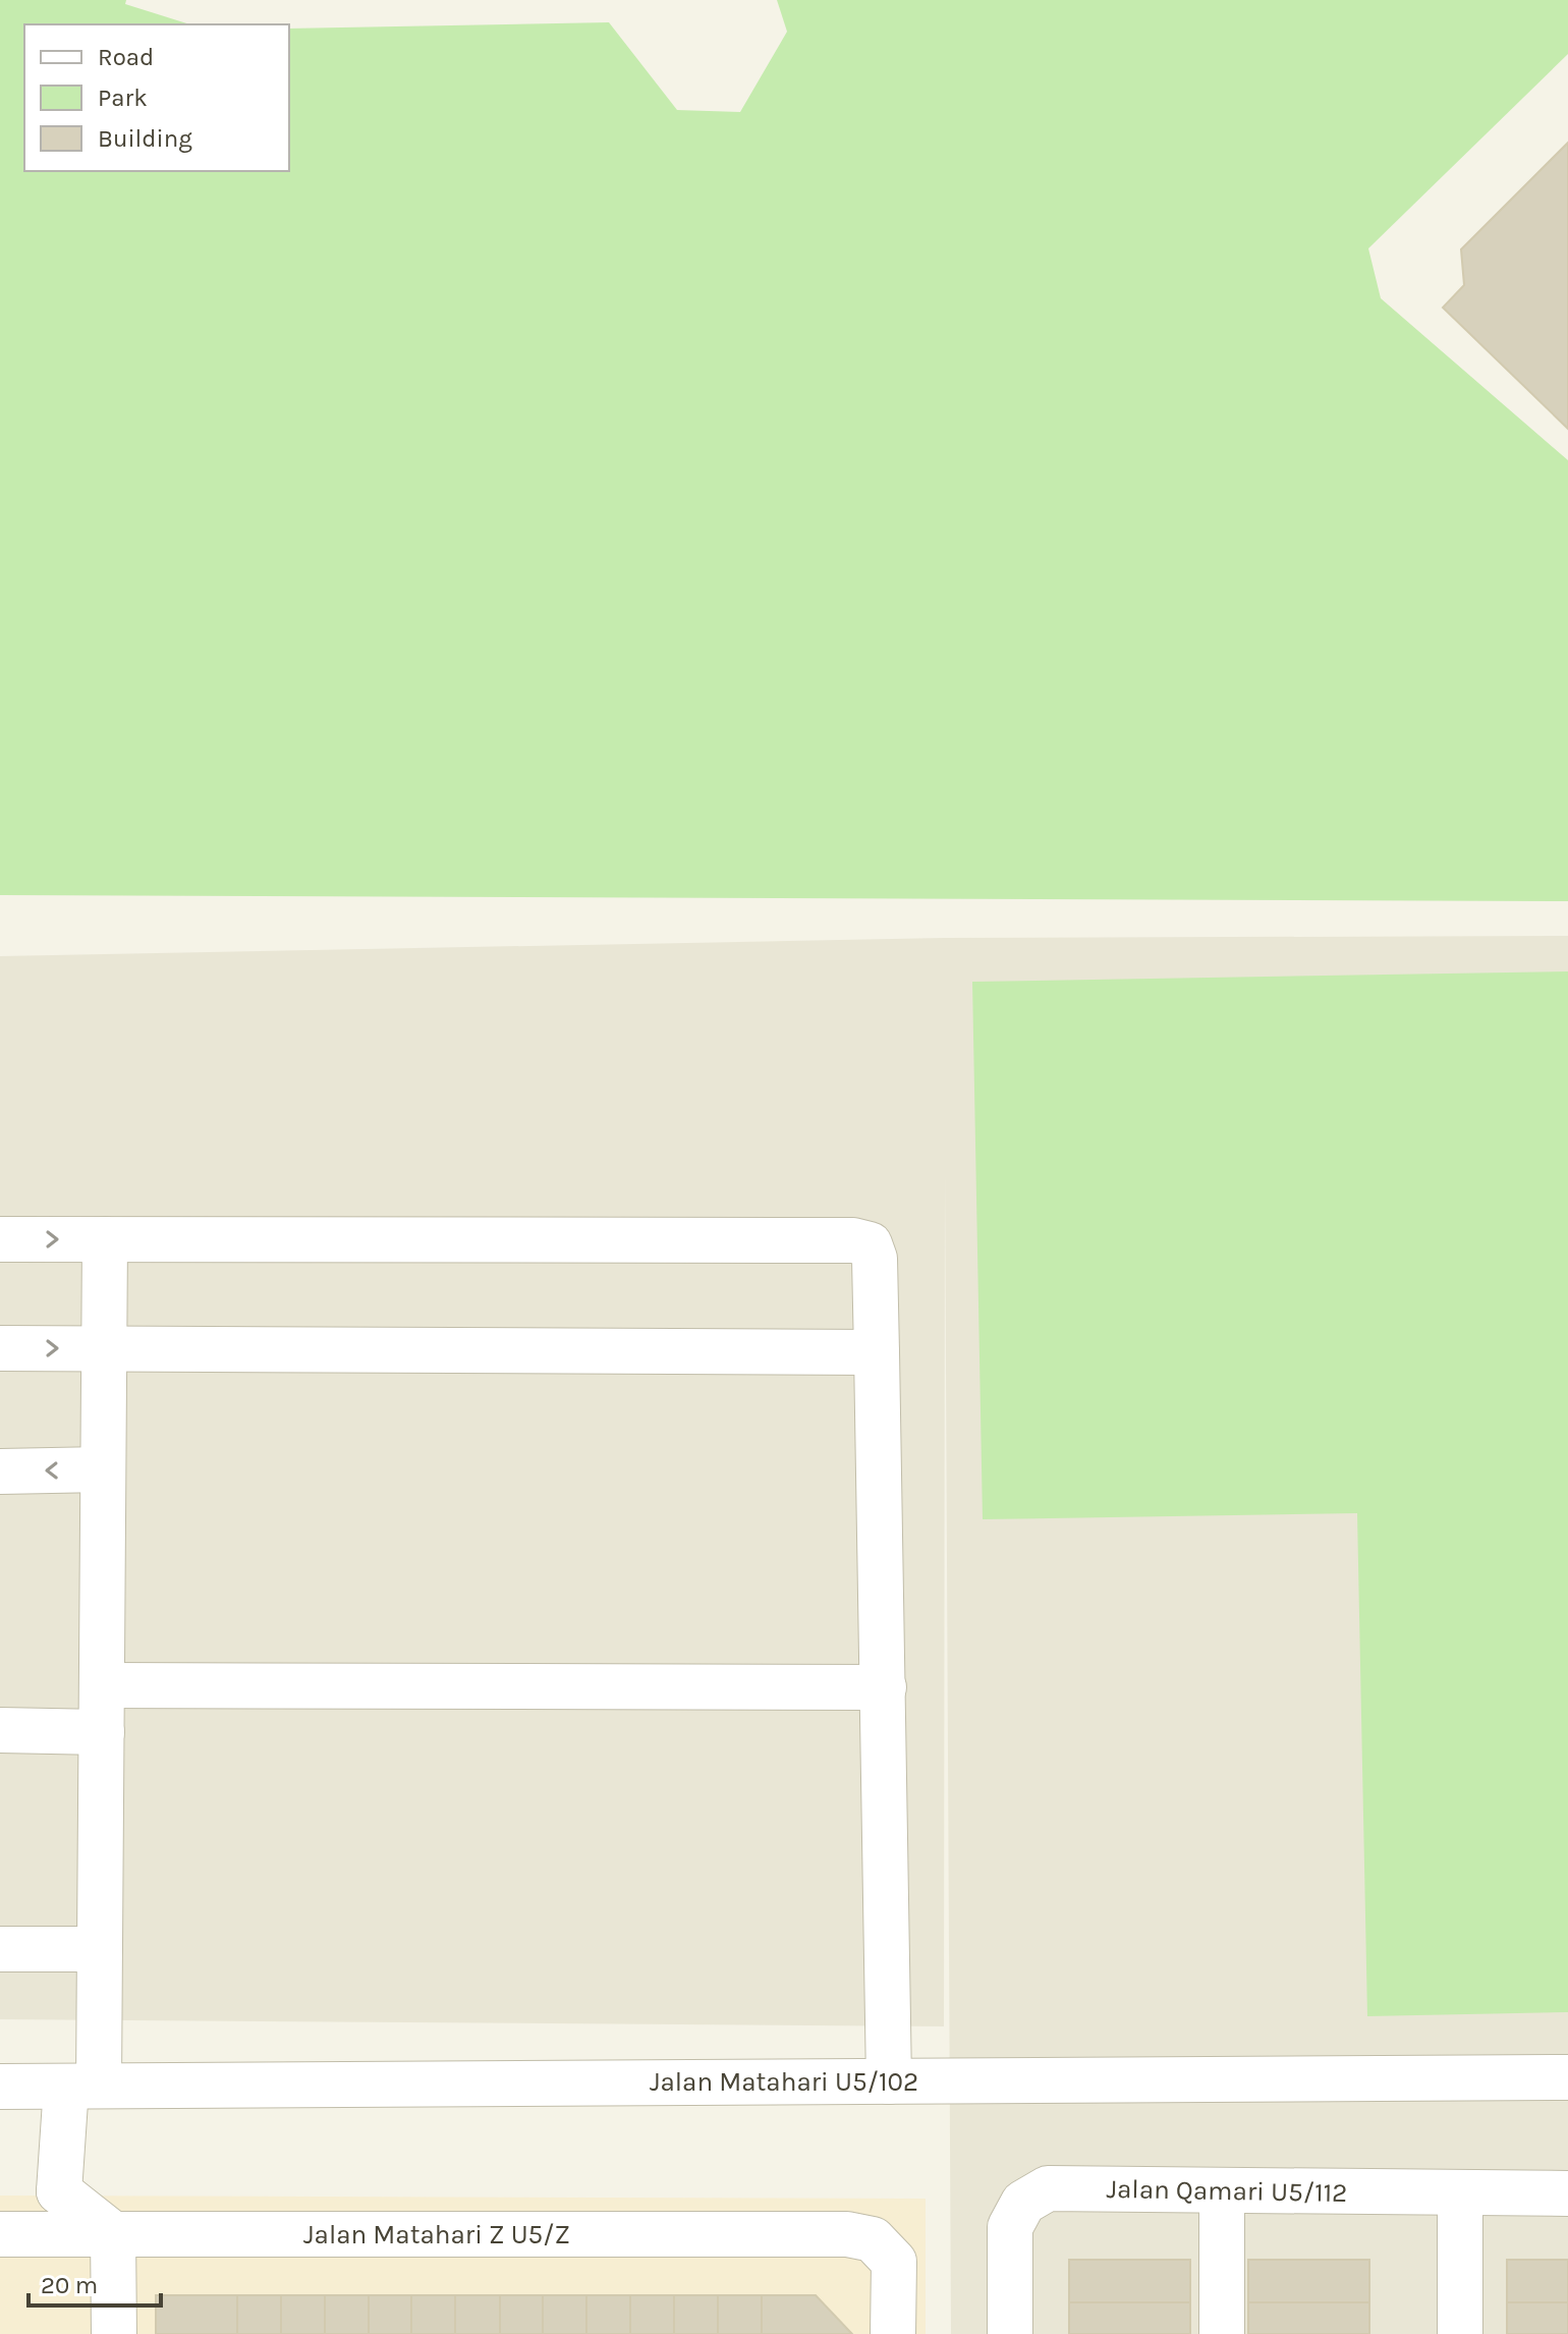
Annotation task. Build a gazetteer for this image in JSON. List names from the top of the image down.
{
  "streets": {
    "street": ["Jalan Matahari U5/102", "Jalan Qamari U5/112", "Jalan Matahari Z U5/Z"]
  },
  "legend": ["Road", "Park", "Building"],
  "scale_bar": "20 m"
}
